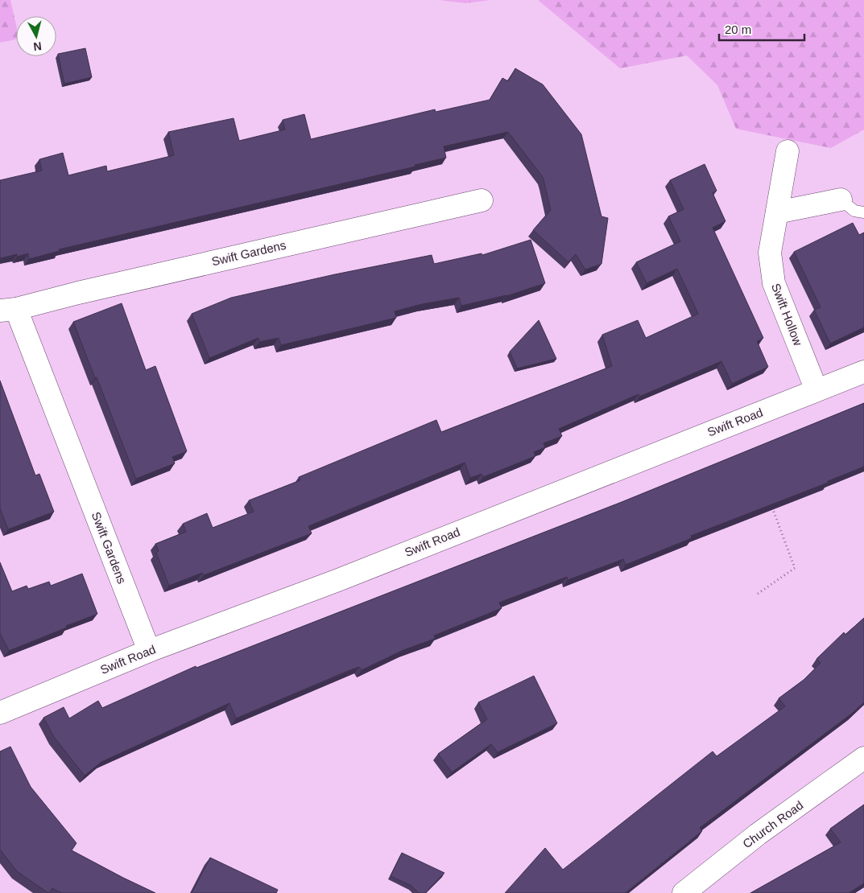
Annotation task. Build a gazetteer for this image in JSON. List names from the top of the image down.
{
  "streets": {
    "street": [
      "Swift Gardens",
      "Swift Hollow",
      "Swift Road",
      "Church Road"
    ]
  },
  "crossings": [
    ["Swift Gardens", "Swift Road"],
    ["Swift Hollow", "Swift Road"]
  ],
  "scale_bar": "20 m",
  "north": "bottom"
}
